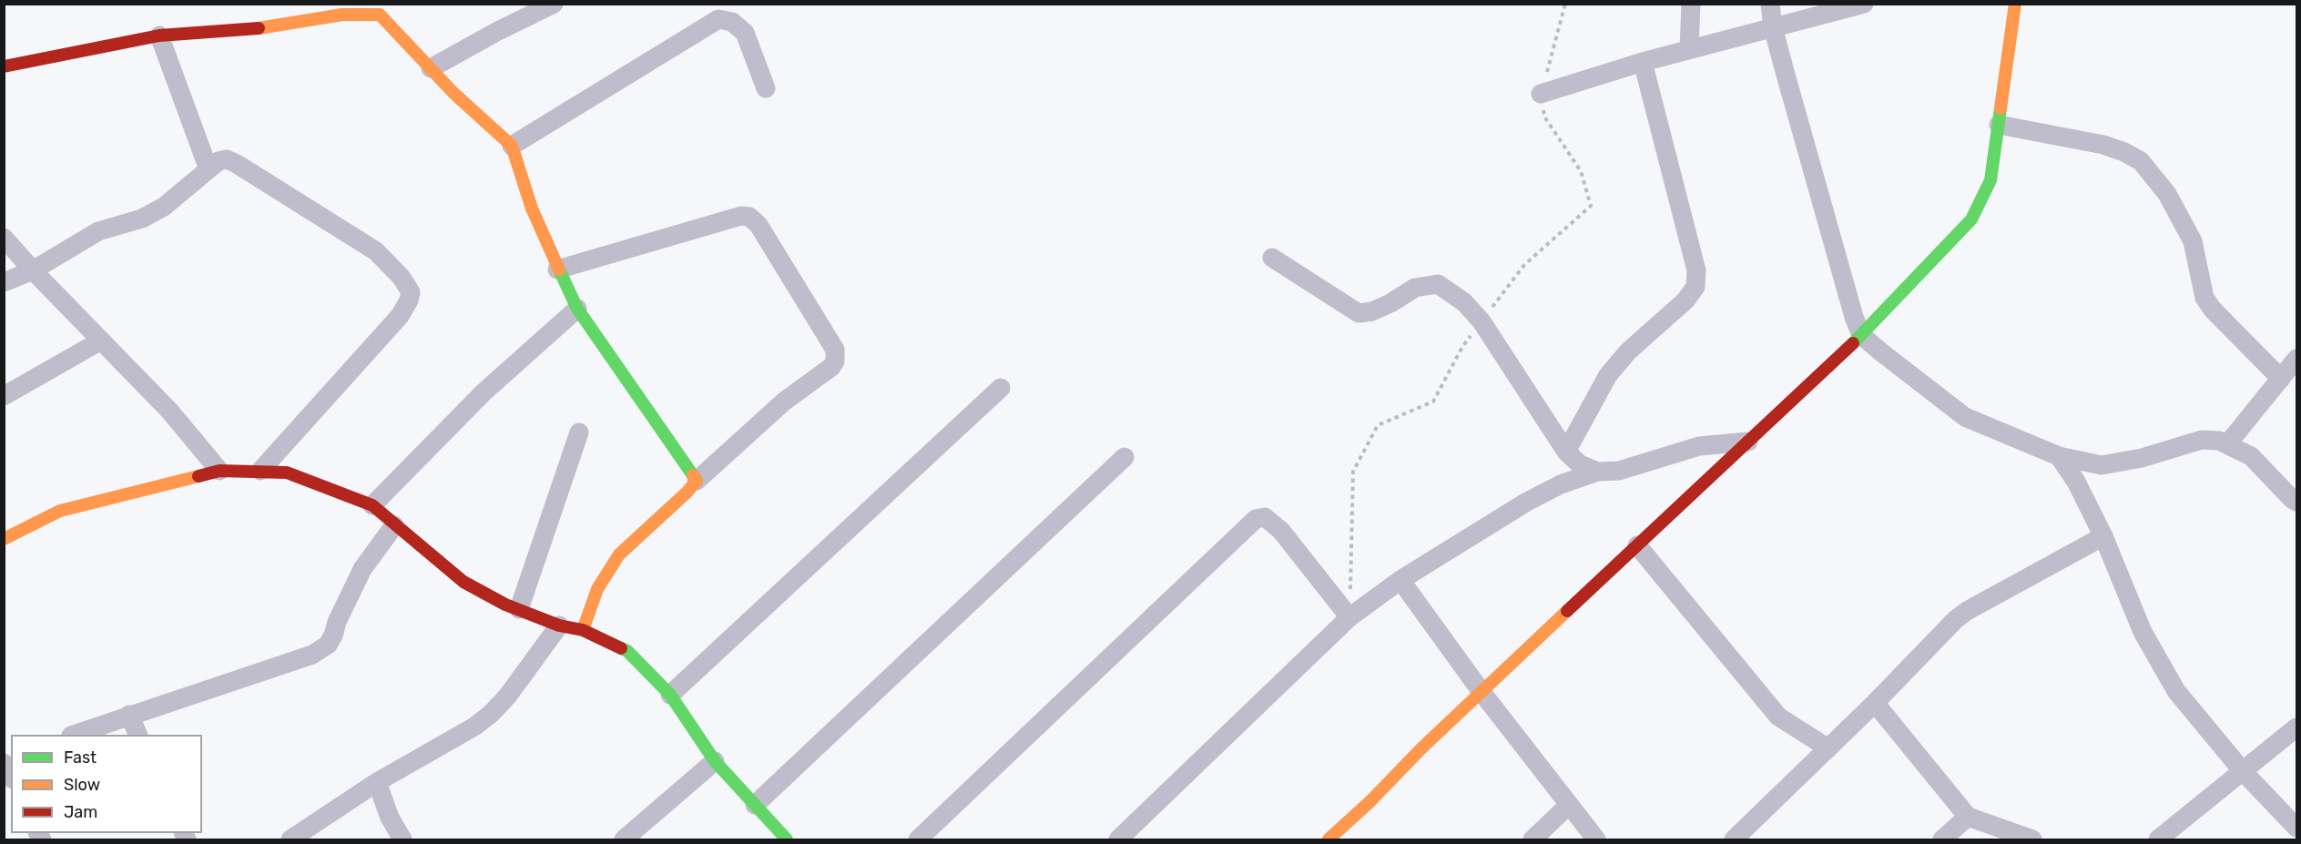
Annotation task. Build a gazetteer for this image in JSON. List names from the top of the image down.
{
  "legend": ["Fast", "Slow", "Jam"]
}
